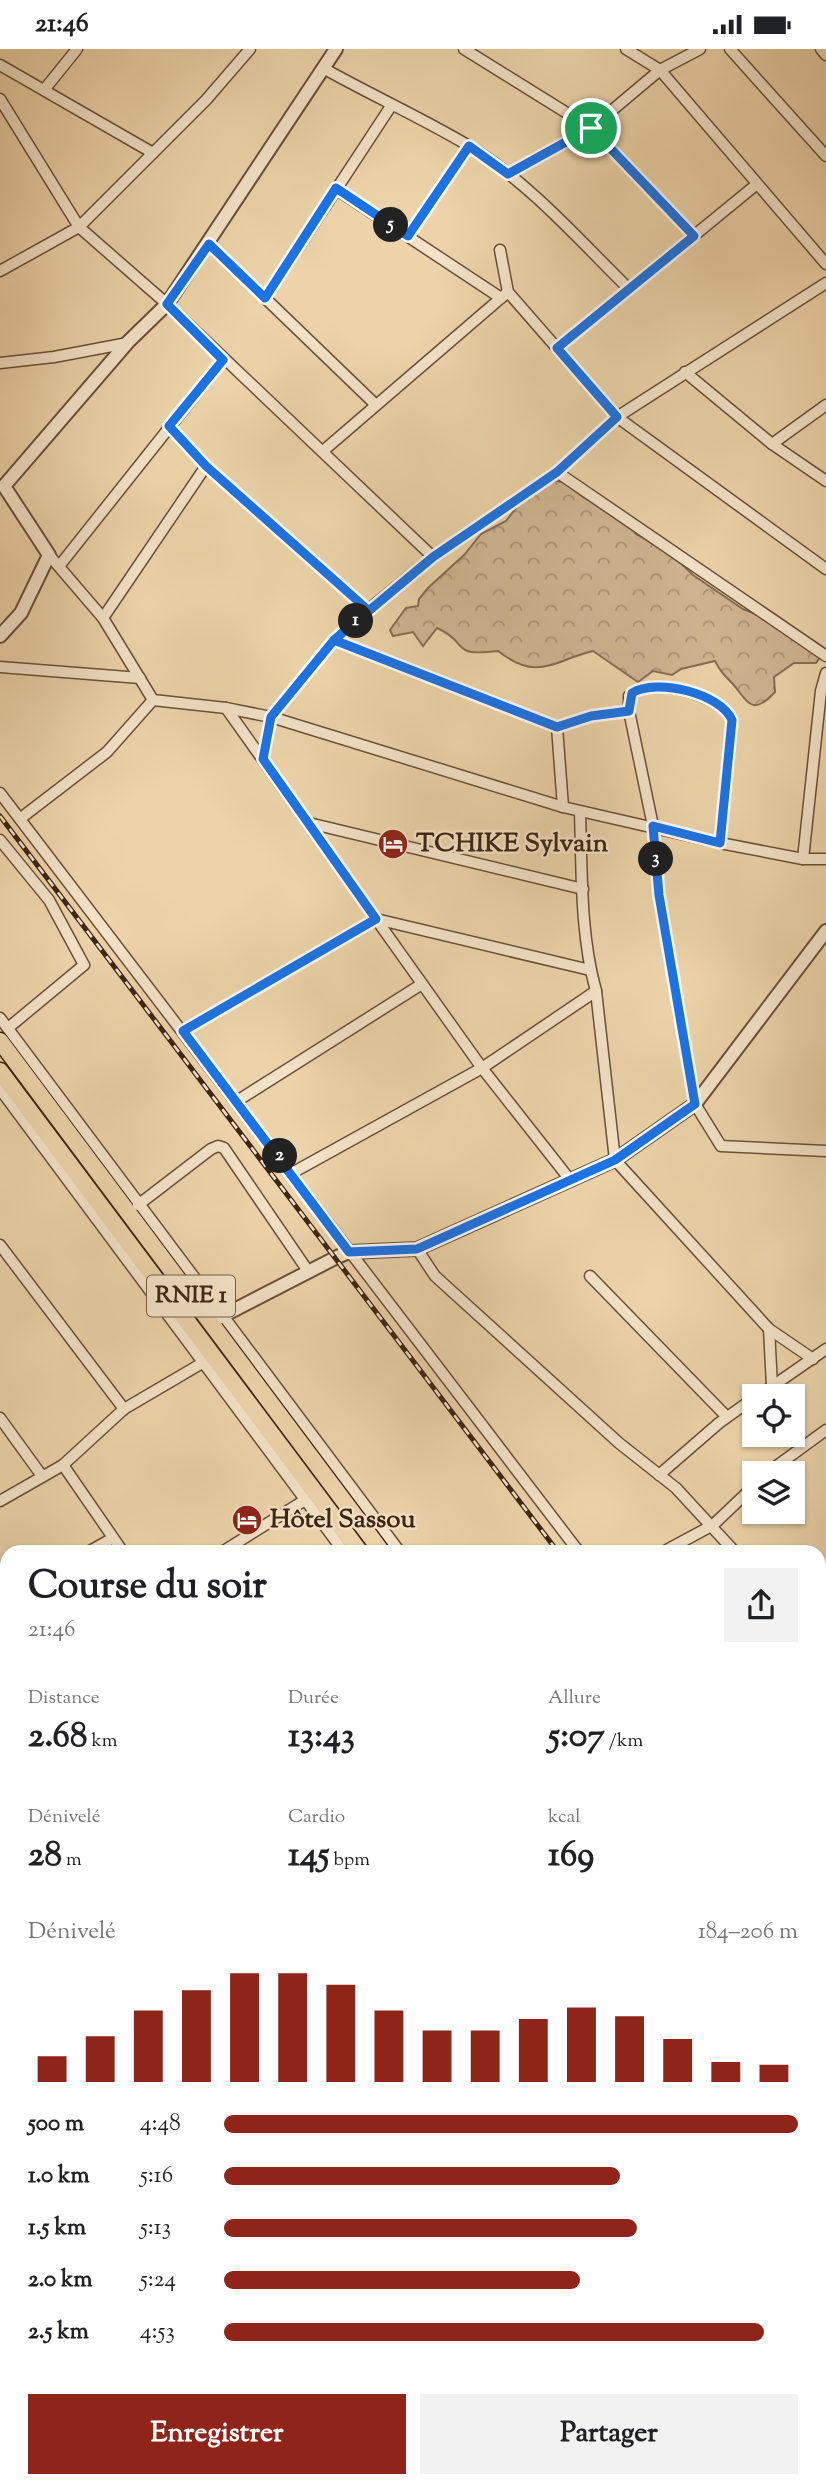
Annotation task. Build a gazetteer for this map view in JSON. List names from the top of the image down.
{
  "streets": {
    "highway": ["RNIE 1"]
  },
  "places": {
    "hotel": ["TCHIKE Sylvain", "Hôtel Sassou"]
  },
  "page": {
    "status": "21:46",
    "pins": [
      "5",
      "1",
      "3",
      "2"
    ],
    "heading": ["Course du soir", "21:46"],
    "stats": [
      ["Distance", "2.68 km"],
      ["Durée", "13:43"],
      ["Allure", "5:07 /km"],
      ["Dénivelé", "28 m"],
      ["Cardio", "145 bpm"],
      ["kcal", "169"]
    ],
    "chart": ["Dénivelé", "184–206 m"],
    "list": [
      {
        "name": "500 m",
        "note": "4:48"
      },
      {
        "name": "1.0 km",
        "note": "5:16"
      },
      {
        "name": "1.5 km",
        "note": "5:13"
      },
      {
        "name": "2.0 km",
        "note": "5:24"
      },
      {
        "name": "2.5 km",
        "note": "4:53"
      }
    ],
    "buttons": ["Enregistrer", "Partager"]
  }
}
